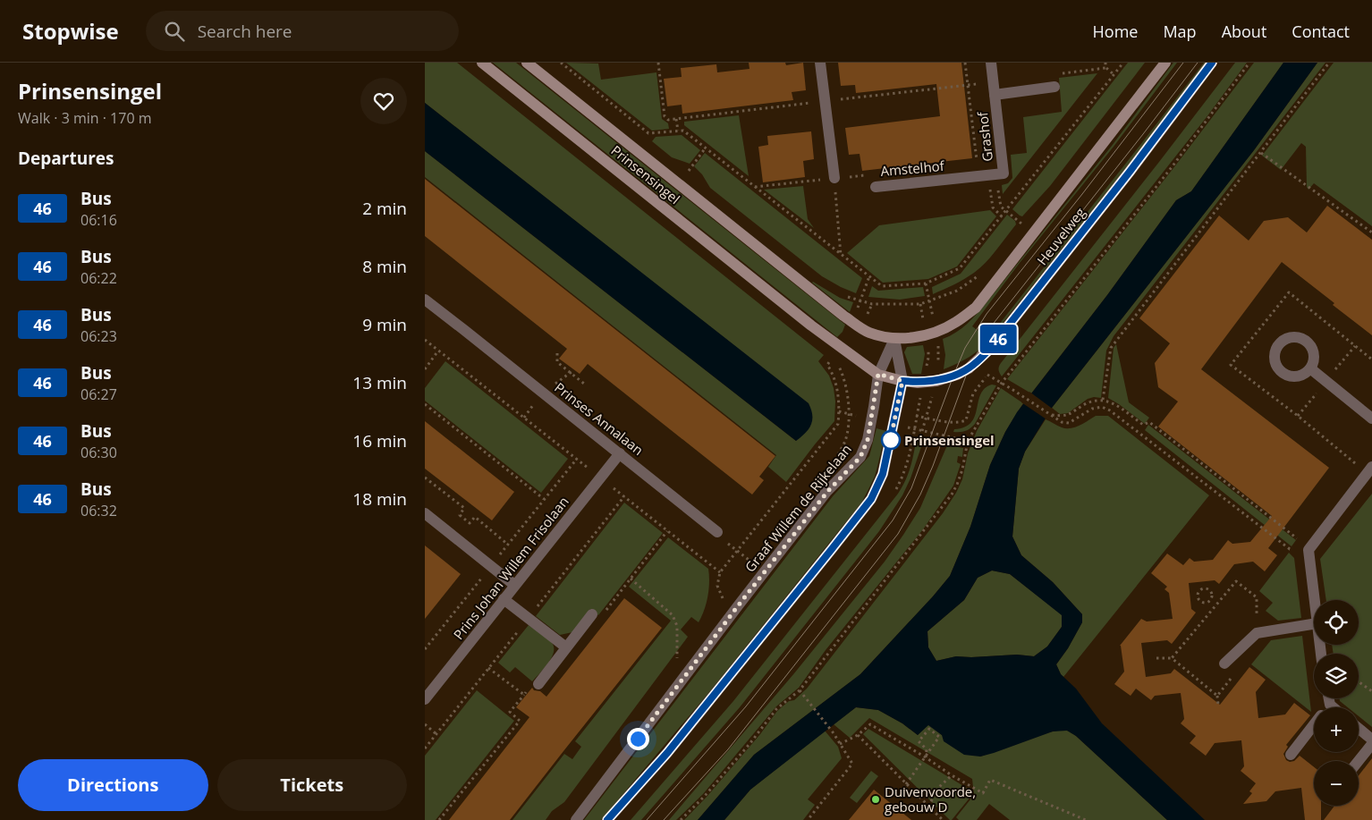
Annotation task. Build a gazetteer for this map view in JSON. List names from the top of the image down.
{
  "streets": {
    "main road": ["Prinsensingel", "Heuvelweg"],
    "street": [
      "Grashof",
      "Amstelhof",
      "Prinses Annalaan",
      "Graaf Willem de Rijkelaan",
      "Prins Johan Willem Frisolaan"
    ]
  },
  "crossings": [
    ["Grashof", "Amstelhof"],
    ["Prinsensingel", "Heuvelweg"],
    ["Prinsensingel", "Graaf Willem de Rijkelaan"],
    ["Heuvelweg", "Graaf Willem de Rijkelaan"],
    ["Prinses Annalaan", "Prins Johan Willem Frisolaan"]
  ],
  "places": ["Prinsensingel", "Duivenvoorde, gebouw D"],
  "lines": ["bus line 46"],
  "page": {
    "header": "Stopwise",
    "search": "Search here",
    "nav": [
      "Home",
      "Map",
      "About",
      "Contact"
    ],
    "heading": [
      ["Prinsensingel", "Walk · 3 min · 170 m"],
      "Departures"
    ],
    "on_map": "46",
    "list": [
      {
        "mark": "46",
        "name": "Bus",
        "note": "06:16",
        "value": "2 min"
      },
      {
        "mark": "46",
        "name": "Bus",
        "note": "06:22",
        "value": "8 min"
      },
      {
        "mark": "46",
        "name": "Bus",
        "note": "06:23",
        "value": "9 min"
      },
      {
        "mark": "46",
        "name": "Bus",
        "note": "06:27",
        "value": "13 min"
      },
      {
        "mark": "46",
        "name": "Bus",
        "note": "06:30",
        "value": "16 min"
      },
      {
        "mark": "46",
        "name": "Bus",
        "note": "06:32",
        "value": "18 min"
      }
    ],
    "map_buttons": ["+", "−"],
    "buttons": ["Directions", "Tickets"]
  }
}
